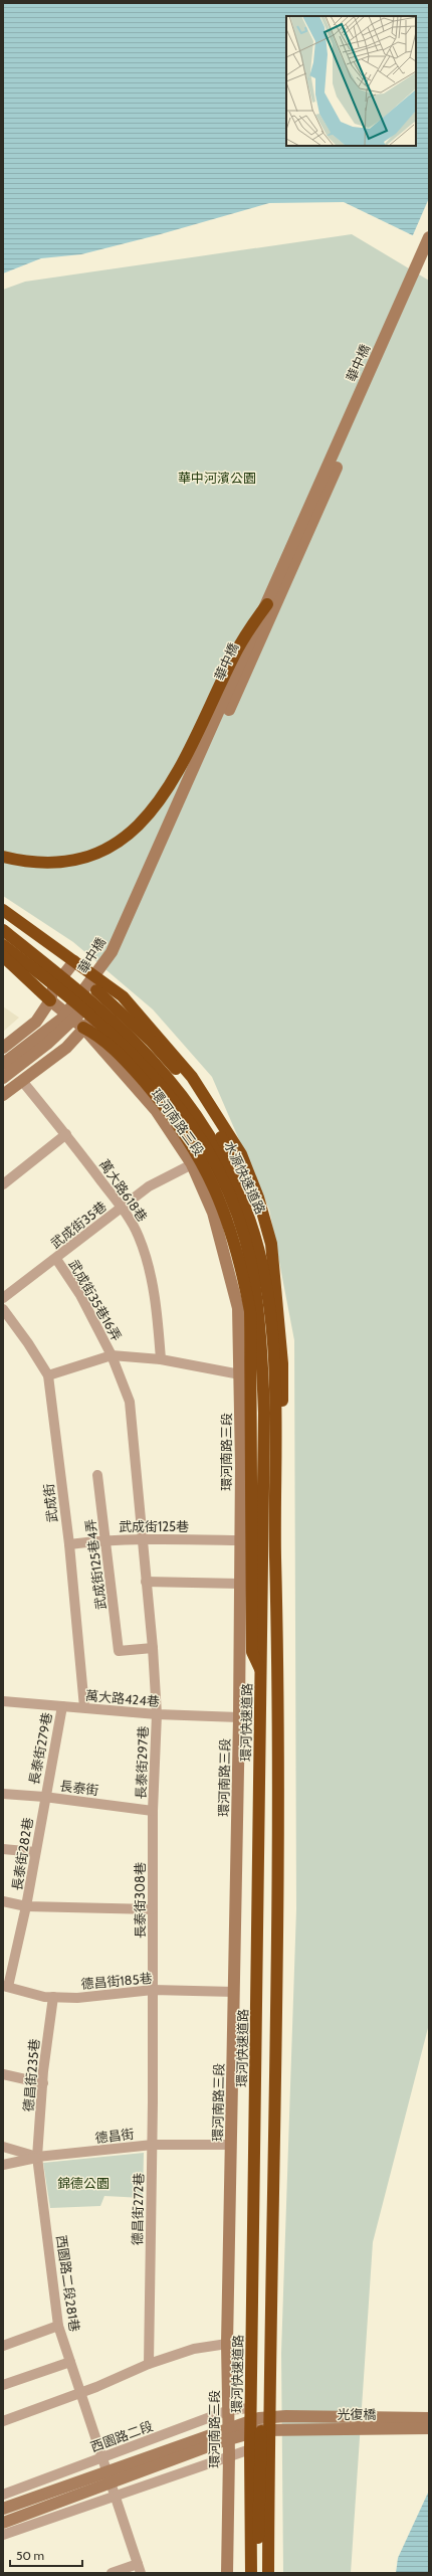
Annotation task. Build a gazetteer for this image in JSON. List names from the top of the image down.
{
  "streets": {
    "highway": ["水源快速道路", "環河快速道路"],
    "main road": ["華中橋", "環河南路三段", "光復橋"],
    "street": [
      "萬大路618巷",
      "武成街35巷",
      "武成街35巷16弄",
      "武成街",
      "武成街125巷",
      "武成街125巷4弄",
      "萬大路424巷",
      "長泰街279巷",
      "長泰街297巷",
      "長泰街",
      "長泰街282巷",
      "長泰街308巷",
      "德昌街185巷",
      "德昌街235巷",
      "德昌街",
      "德昌街272巷",
      "西園路二段281巷",
      "西園路二段"
    ]
  },
  "crossings": [
    ["環河南路三段", "武成街35巷"],
    ["環河南路三段", "武成街125巷"],
    ["環河南路三段", "萬大路424巷"],
    ["環河南路三段", "德昌街185巷"],
    ["環河南路三段", "德昌街"],
    ["環河南路三段", "西園路二段"],
    ["水源快速道路", "環河快速道路"],
    ["萬大路618巷", "武成街35巷"],
    ["武成街35巷", "武成街35巷16弄"],
    ["武成街35巷16弄", "武成街125巷"],
    ["武成街35巷16弄", "長泰街297巷"],
    ["武成街", "武成街125巷"],
    ["武成街", "萬大路424巷"],
    ["武成街125巷", "武成街125巷4弄"],
    ["武成街125巷", "長泰街297巷"],
    ["武成街125巷4弄", "長泰街297巷"],
    ["萬大路424巷", "長泰街279巷"],
    ["萬大路424巷", "長泰街297巷"],
    ["環河快速道路", "西園路二段"],
    ["長泰街279巷", "長泰街"],
    ["長泰街279巷", "長泰街282巷"],
    ["長泰街297巷", "長泰街"],
    ["長泰街297巷", "長泰街308巷"],
    ["長泰街", "長泰街282巷"],
    ["長泰街", "長泰街308巷"],
    ["長泰街282巷", "德昌街185巷"],
    ["長泰街308巷", "德昌街185巷"],
    ["長泰街308巷", "德昌街"],
    ["長泰街308巷", "德昌街272巷"],
    ["德昌街185巷", "德昌街235巷"],
    ["德昌街235巷", "德昌街"],
    ["德昌街235巷", "西園路二段281巷"],
    ["德昌街", "德昌街272巷"],
    ["德昌街", "西園路二段281巷"],
    ["西園路二段281巷", "西園路二段"]
  ],
  "parks": ["華中河濱公園", "錦德公園"],
  "scale_bar": "50 m"
}
